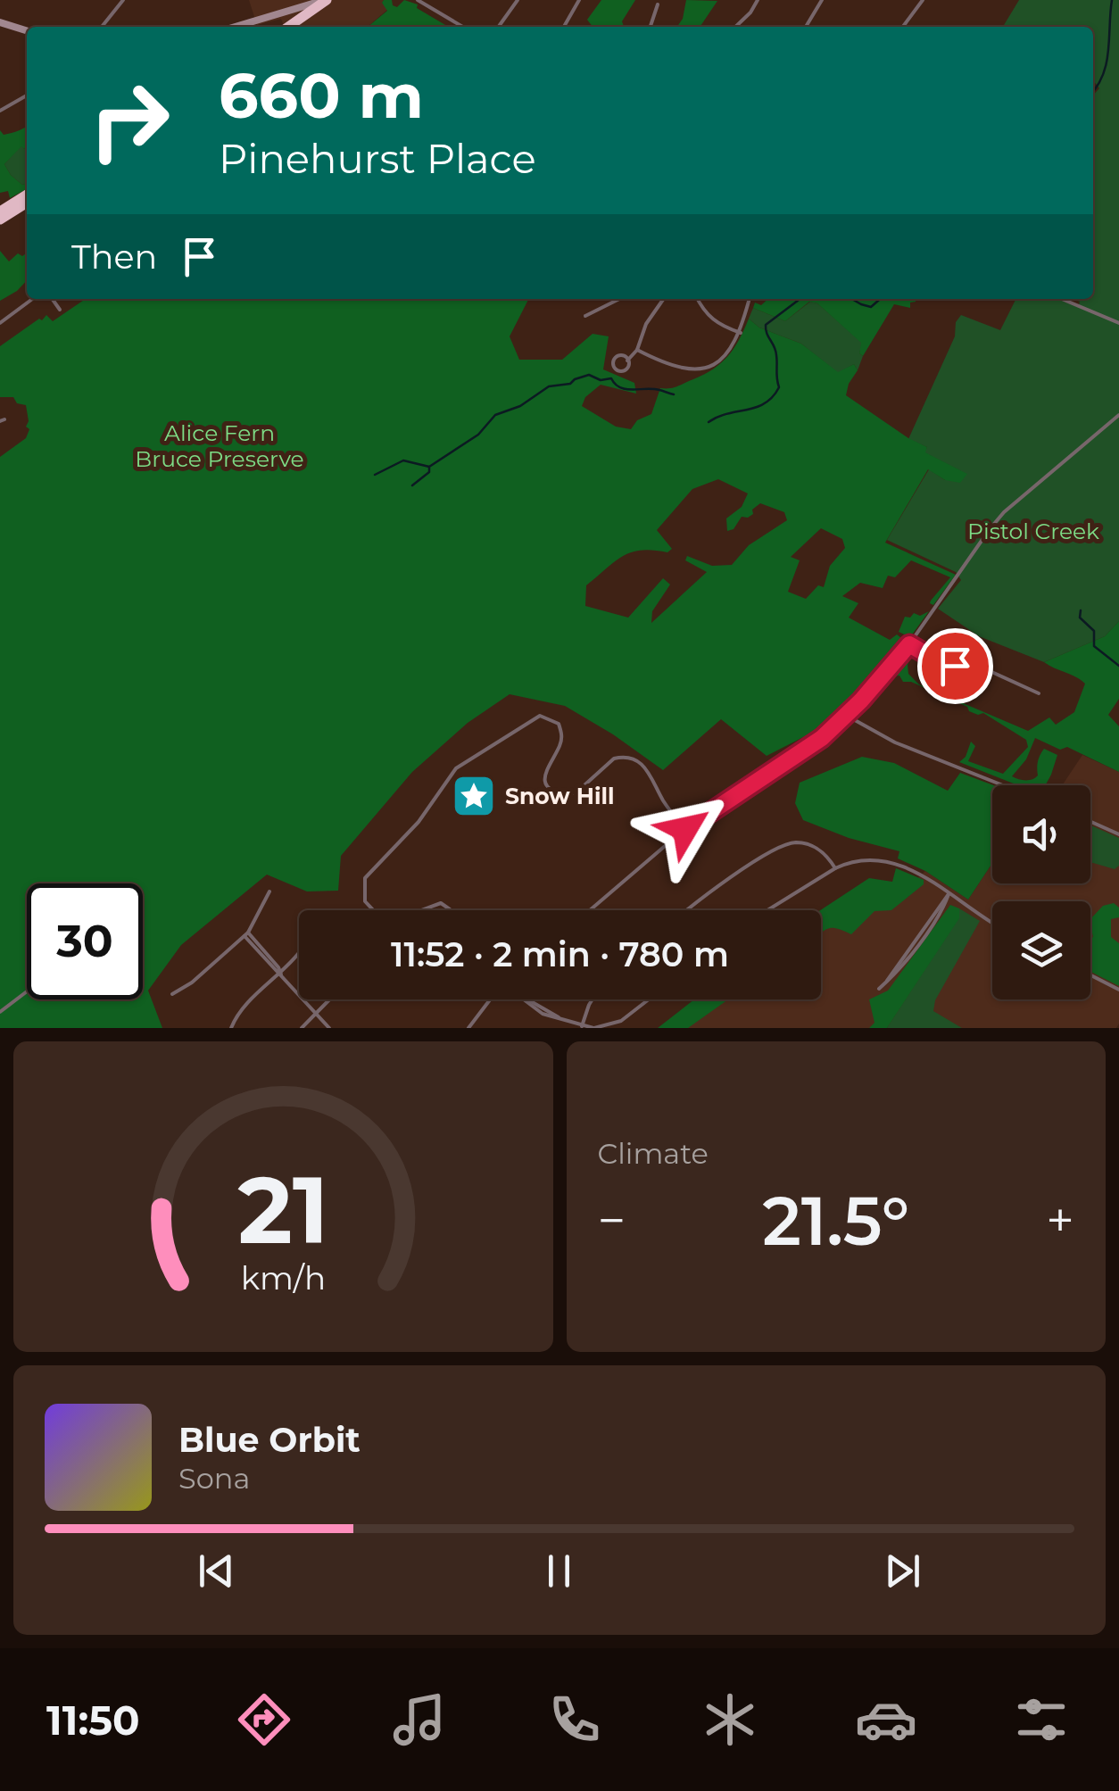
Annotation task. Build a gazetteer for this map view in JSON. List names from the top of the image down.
{
  "parks": ["Alice Fern Bruce Preserve", "Pistol Creek"],
  "places": {
    "place": ["Snow Hill"]
  },
  "page": {
    "turn": ["660 m", "Pinehurst Place"],
    "then": "Then",
    "limit": "30",
    "trip": "11:52 · 2 min · 780 m",
    "tile": "Climate",
    "heat": ["−", "21.5°", "+"],
    "song": ["Blue Orbit", "Sona"],
    "tabs": "11:50",
    "gauge": ["21", "km/h"]
  }
}
